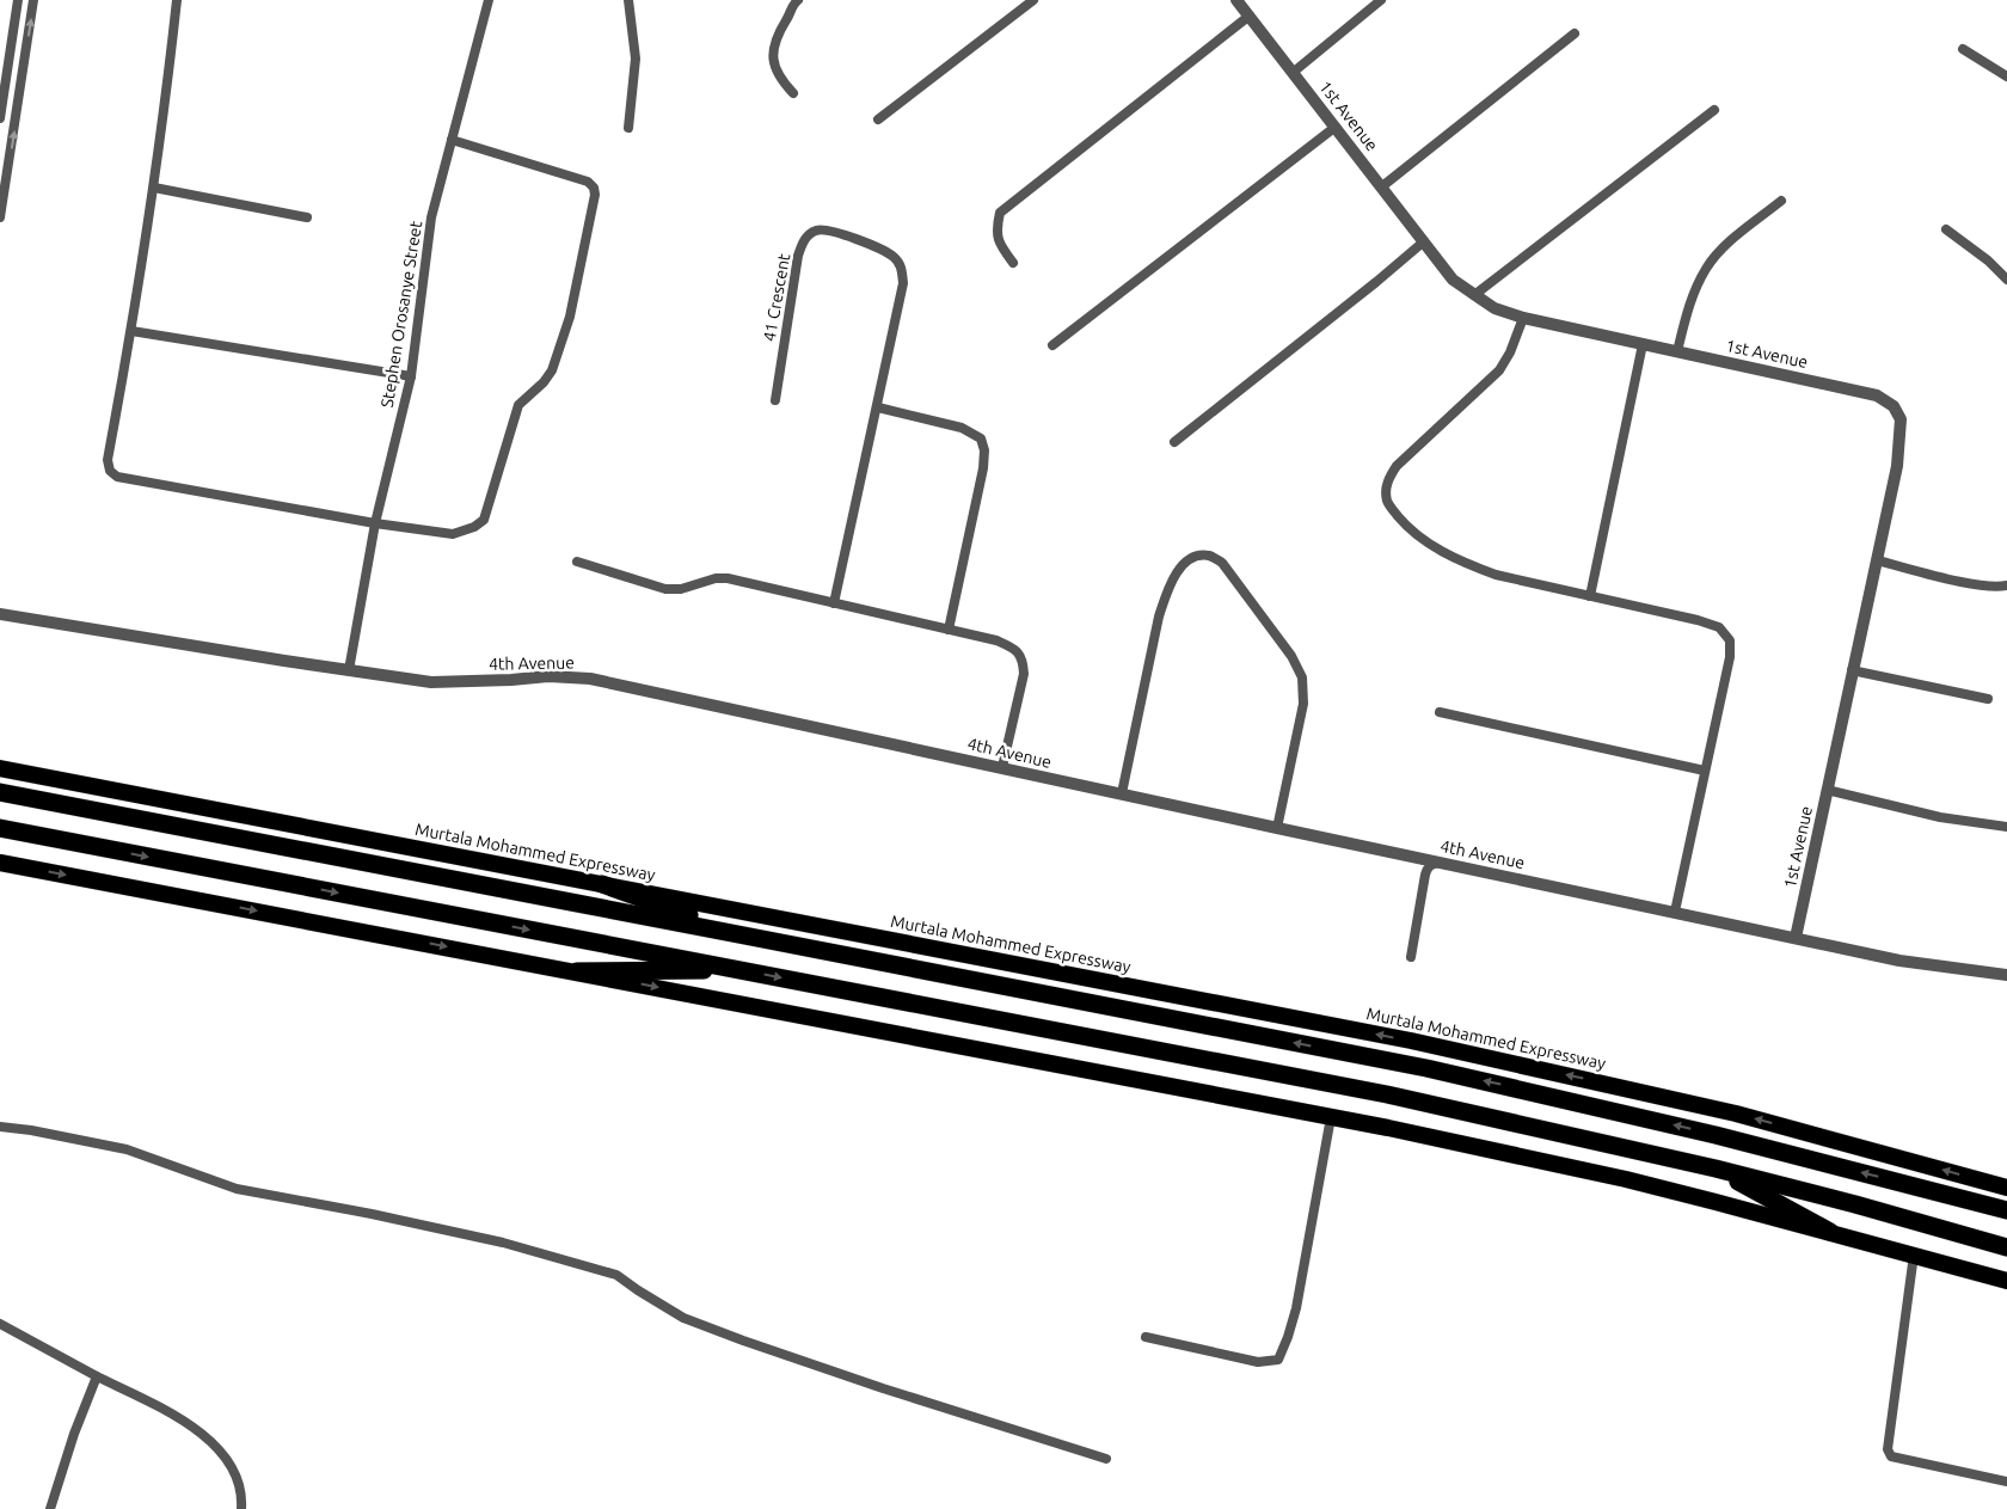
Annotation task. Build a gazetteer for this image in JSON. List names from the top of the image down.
{
  "streets": {
    "highway": ["Murtala Mohammed Expressway"],
    "street": [
      "1st Avenue",
      "41 Crescent",
      "Stephen Orosanye Street",
      "4th Avenue"
    ]
  },
  "crossings": [
    ["1st Avenue", "4th Avenue"],
    ["Stephen Orosanye Street", "4th Avenue"]
  ]
}
